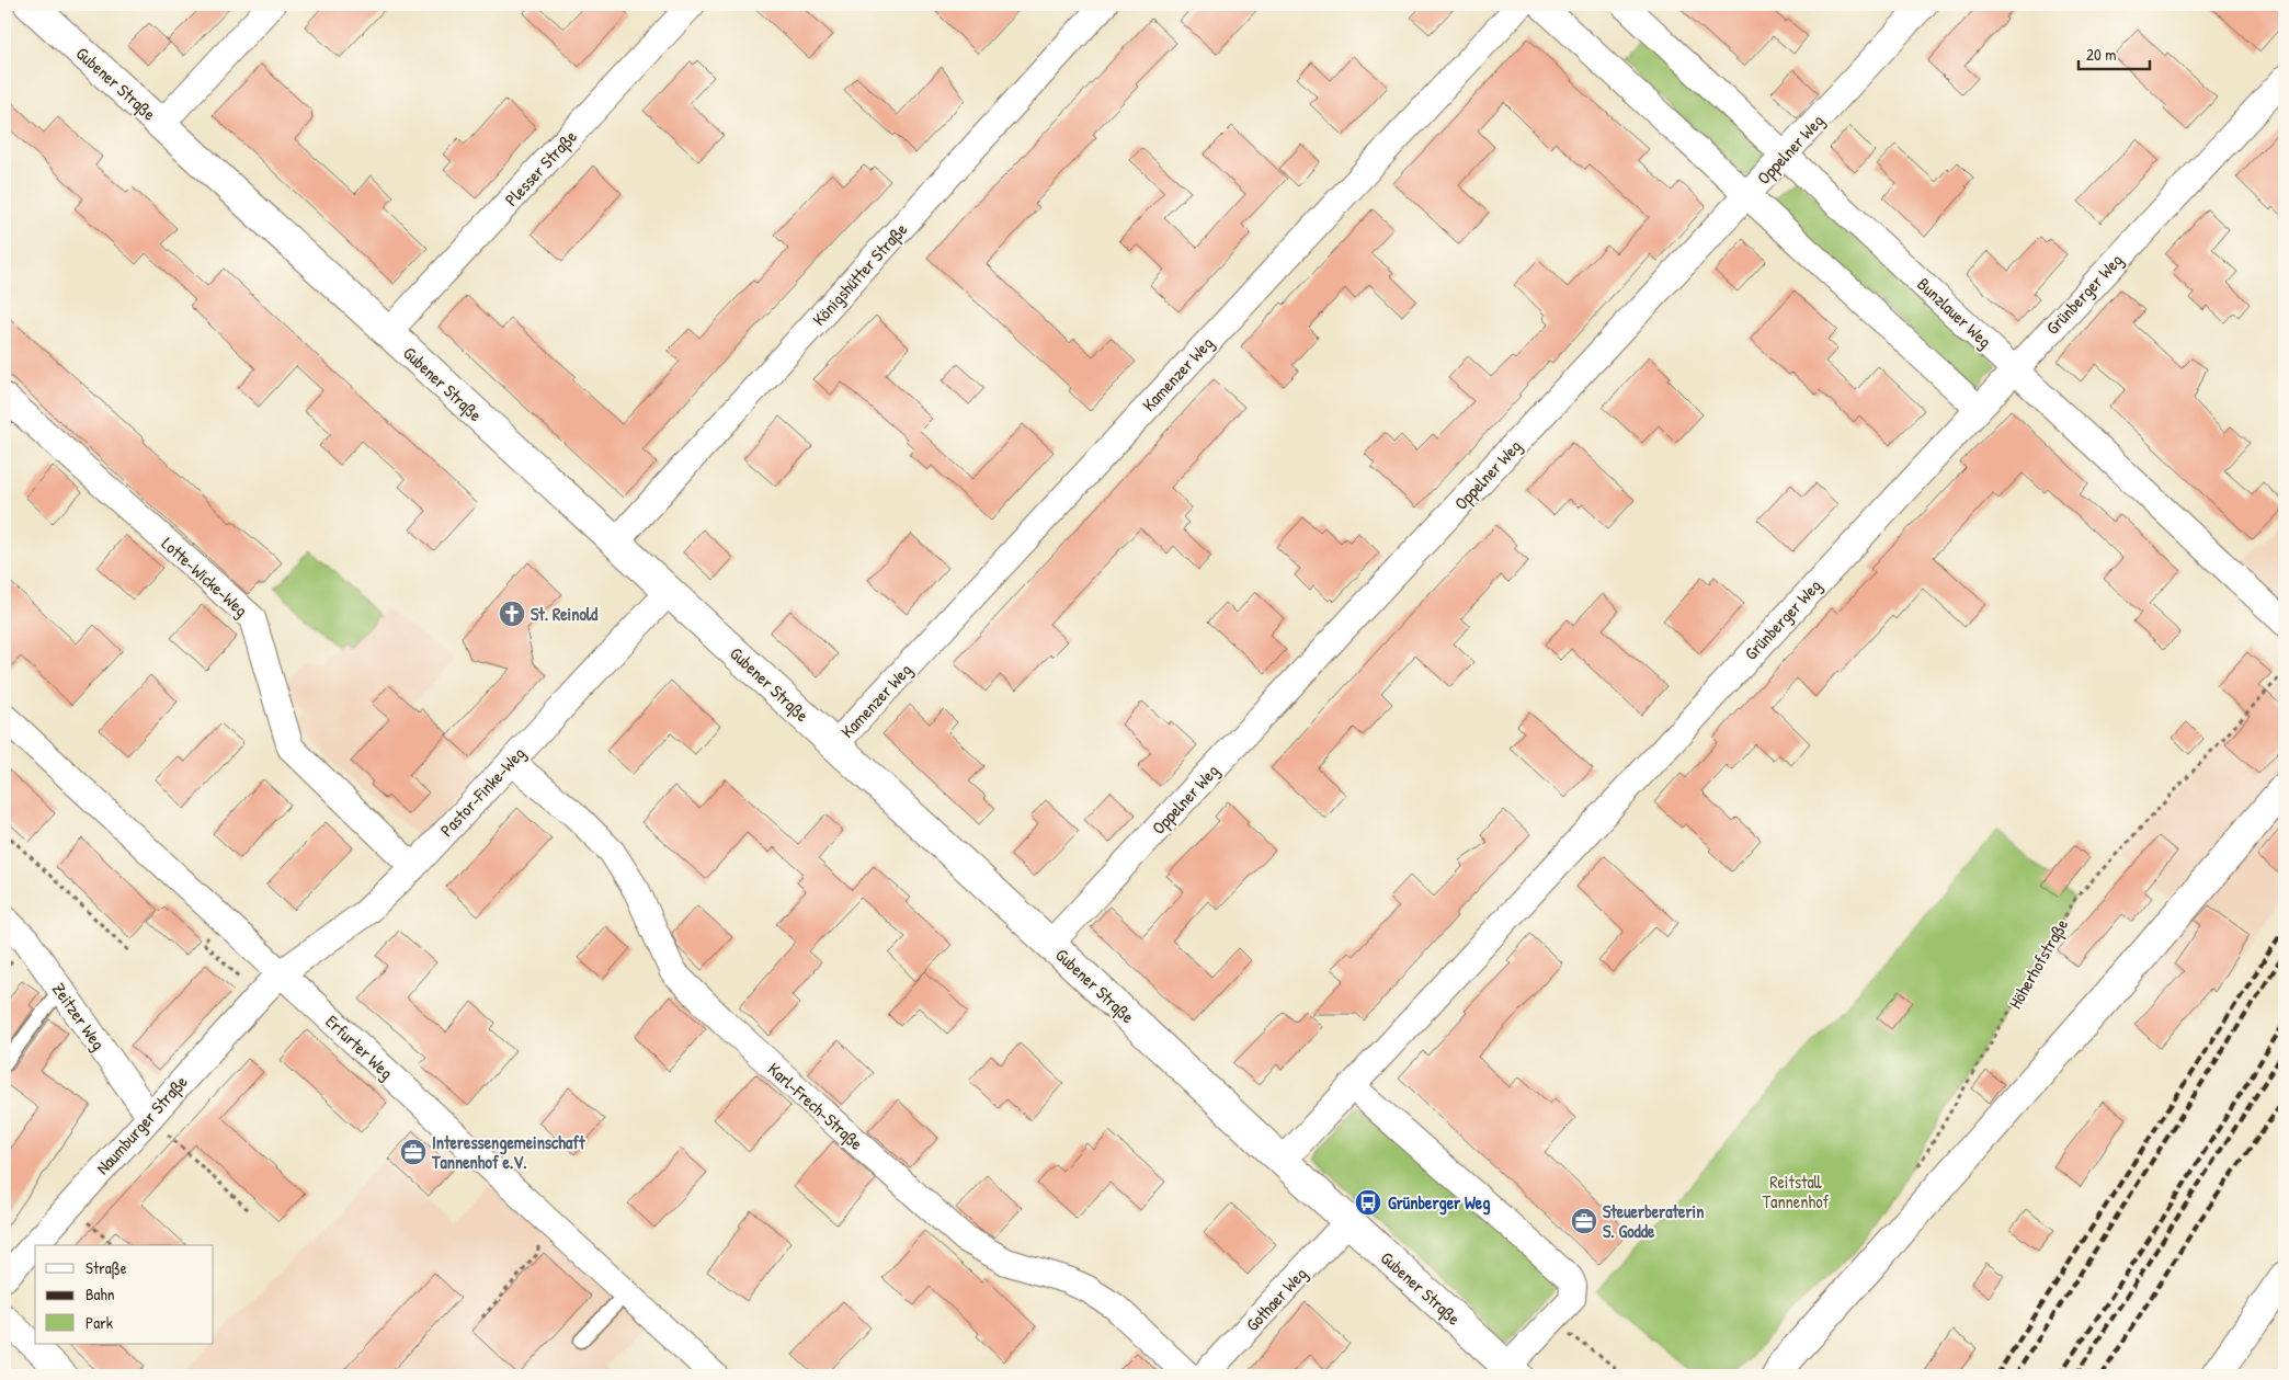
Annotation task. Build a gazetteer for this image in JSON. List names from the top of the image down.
{
  "streets": {
    "street": [
      "Gubener Straße",
      "Oppelner Weg",
      "Plesser Straße",
      "Königshütter Straße",
      "Grünberger Weg",
      "Bunzlauer Weg",
      "Kamenzer Weg",
      "Lotte-Wicke-Weg",
      "Pastor-Finke-Weg",
      "Zeitzer Weg",
      "Erfurter Weg",
      "Karl-Frech-Straße",
      "Naumburger Straße",
      "Gothaer Weg"
    ],
    "path": ["Höherhofstraße"]
  },
  "crossings": [
    ["Gubener Straße", "Oppelner Weg"],
    ["Gubener Straße", "Plesser Straße"],
    ["Gubener Straße", "Königshütter Straße"],
    ["Gubener Straße", "Grünberger Weg"],
    ["Gubener Straße", "Kamenzer Weg"],
    ["Gubener Straße", "Pastor-Finke-Weg"],
    ["Gubener Straße", "Gothaer Weg"],
    ["Oppelner Weg", "Bunzlauer Weg"],
    ["Grünberger Weg", "Bunzlauer Weg"],
    ["Lotte-Wicke-Weg", "Pastor-Finke-Weg"],
    ["Pastor-Finke-Weg", "Erfurter Weg"],
    ["Pastor-Finke-Weg", "Karl-Frech-Straße"],
    ["Pastor-Finke-Weg", "Naumburger Straße"],
    ["Zeitzer Weg", "Naumburger Straße"],
    ["Erfurter Weg", "Naumburger Straße"]
  ],
  "parks": ["Reitstall Tannenhof"],
  "places": {
    "church": ["St. Reinold"],
    "office": ["Interessengemeinschaft Tannenhof e.V.", "Steuerberaterin S. Godde"],
    "bus stop": ["Grünberger Weg"]
  },
  "legend": ["Straße", "Bahn", "Park"],
  "scale_bar": "20 m"
}
